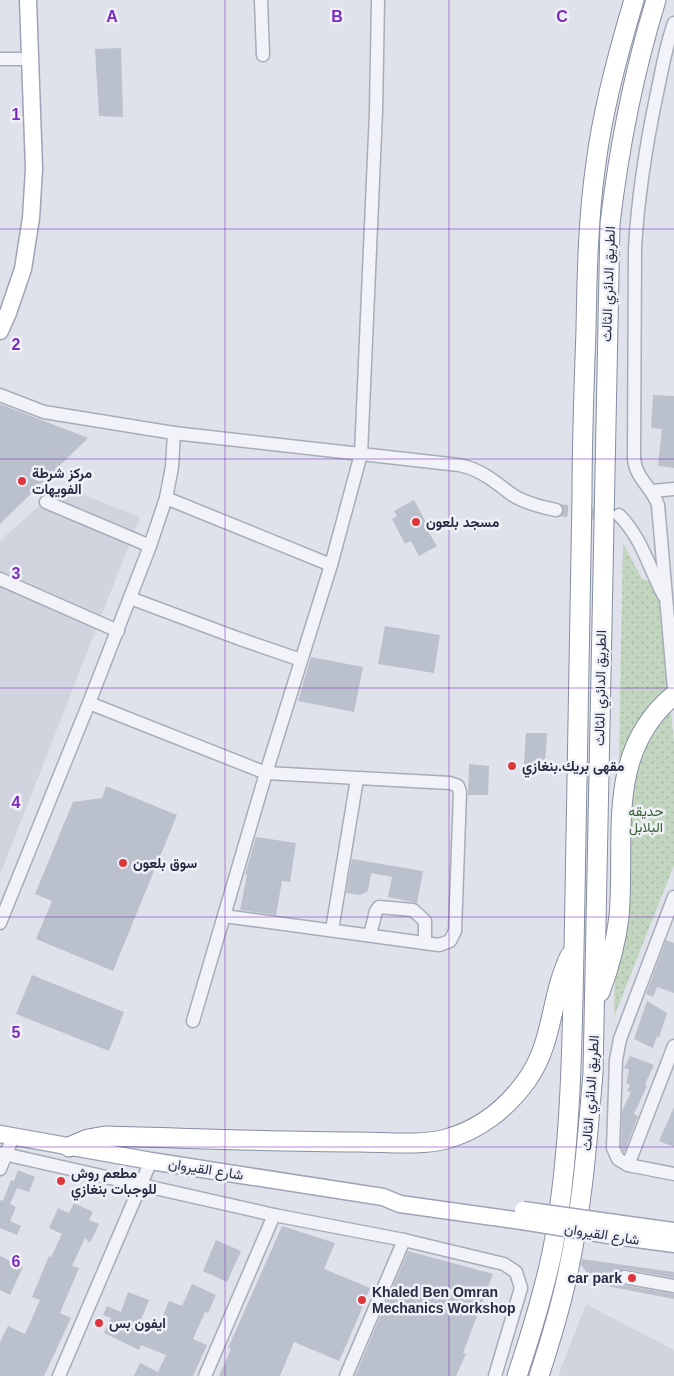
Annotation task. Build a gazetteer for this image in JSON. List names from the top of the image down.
{
  "streets": {
    "highway": ["الطريق الدائري الثالث"],
    "main road": ["شارع القيروان"]
  },
  "parks": ["حديقه البلابل"],
  "places": [
    "مركز شرطة الفويهات",
    "مسجد بلعون",
    "مقهى بريك.بنغازي",
    "سوق بلعون",
    "مطعم روش للوجبات بنغازي",
    "car park",
    "Khaled Ben Omran Mechanics Workshop",
    "ايفون بس"
  ],
  "grid": {
    "columns": ["A", "B", "C"],
    "rows": [
      "1",
      "2",
      "3",
      "4",
      "5",
      "6"
    ]
  }
}
